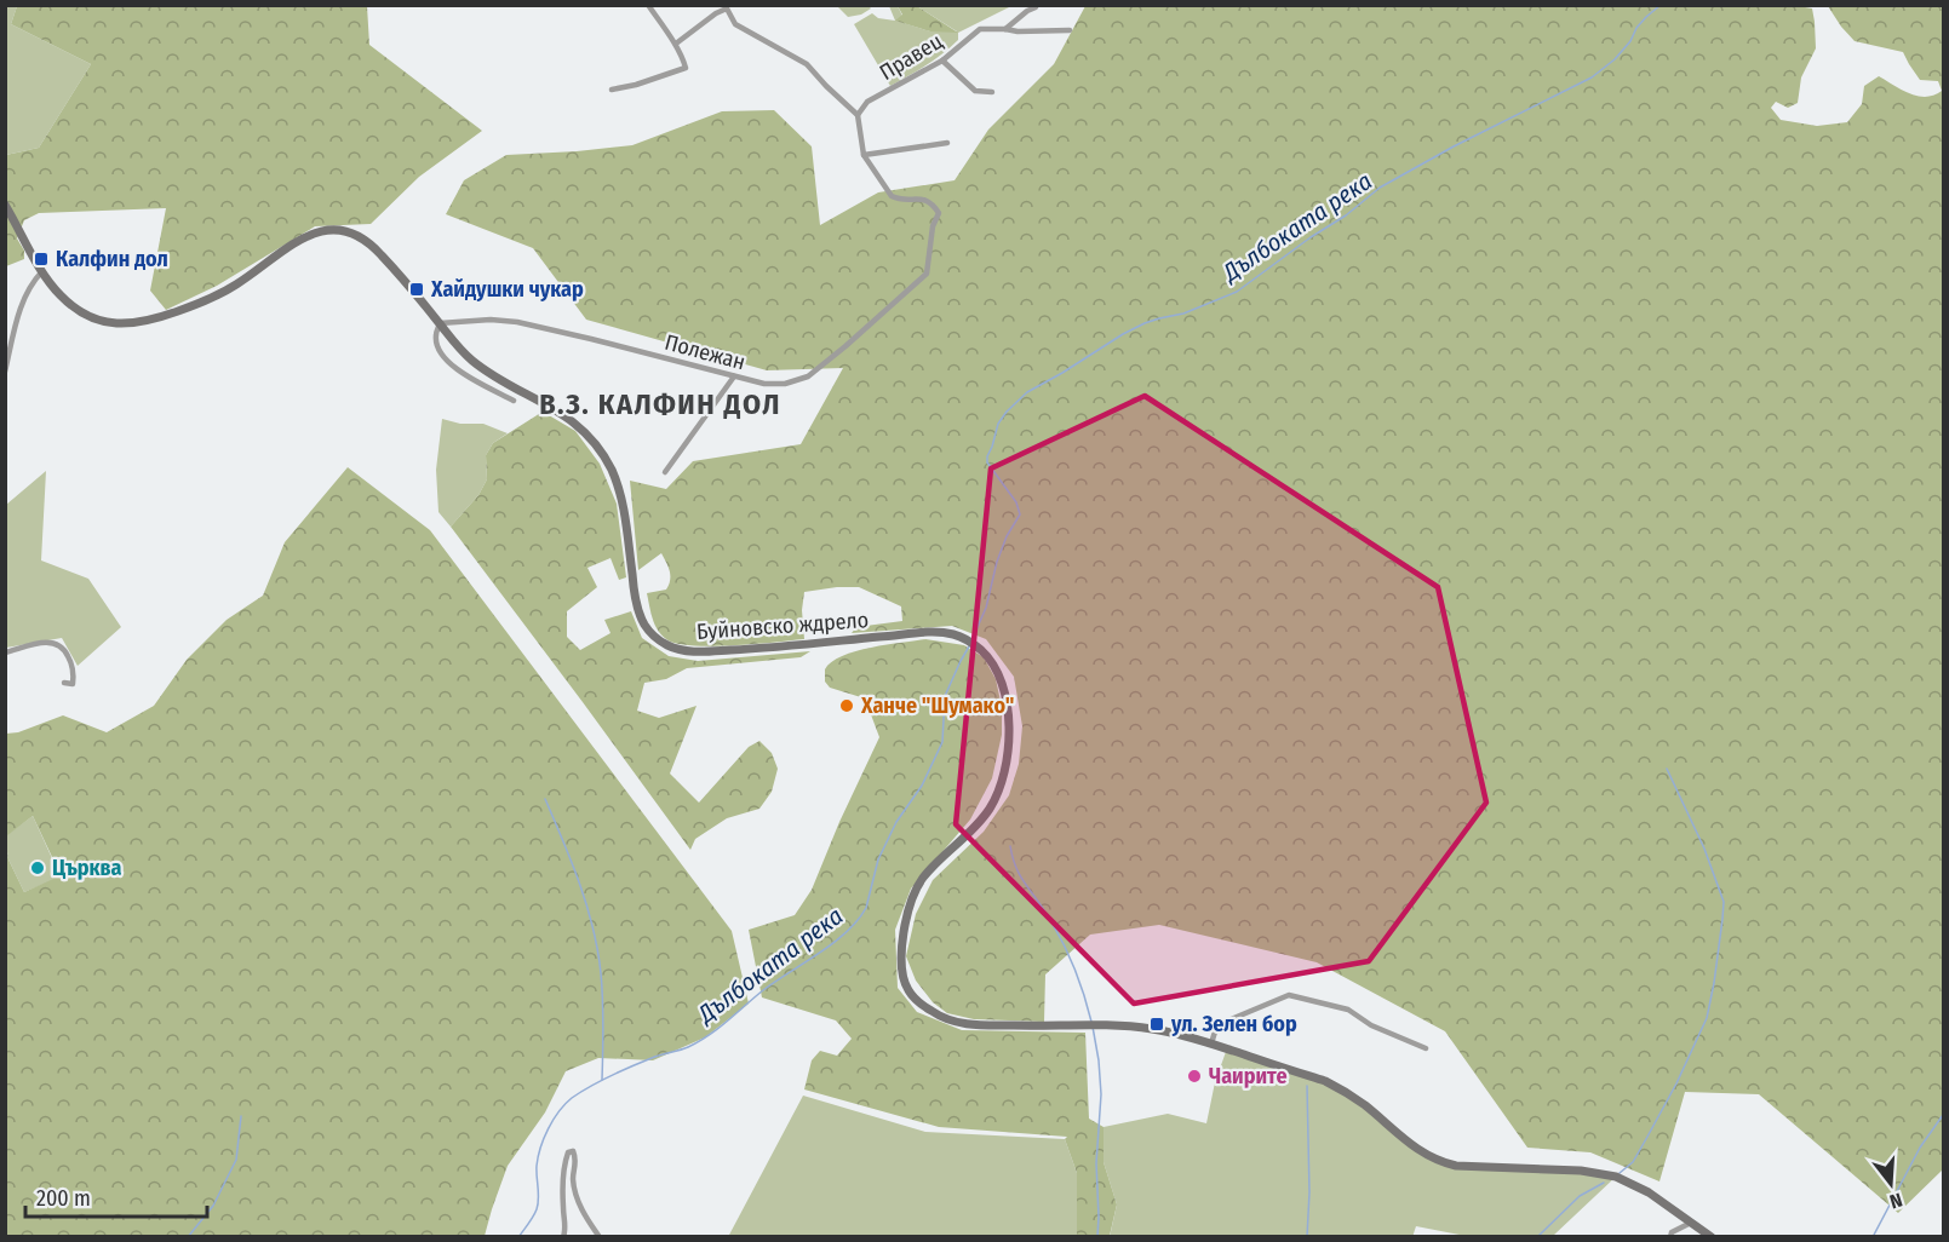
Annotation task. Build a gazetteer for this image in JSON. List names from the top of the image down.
{
  "streets": {
    "street": ["Правец", "Полежан", "Буйновско ждрело"]
  },
  "crossings": [
    ["Полежан", "Буйновско ждрело"]
  ],
  "districts": ["В.З. КАЛФИН ДОЛ"],
  "water": ["Дълбоката река"],
  "places": {
    "transit": ["Калфин дол", "Хайдушки чукар", "ул. Зелен бор"],
    "other": ["Ханче \"Шумако\"", "Църква", "Чаирите"]
  },
  "scale_bar": "200 m",
  "north": "bottom"
}
